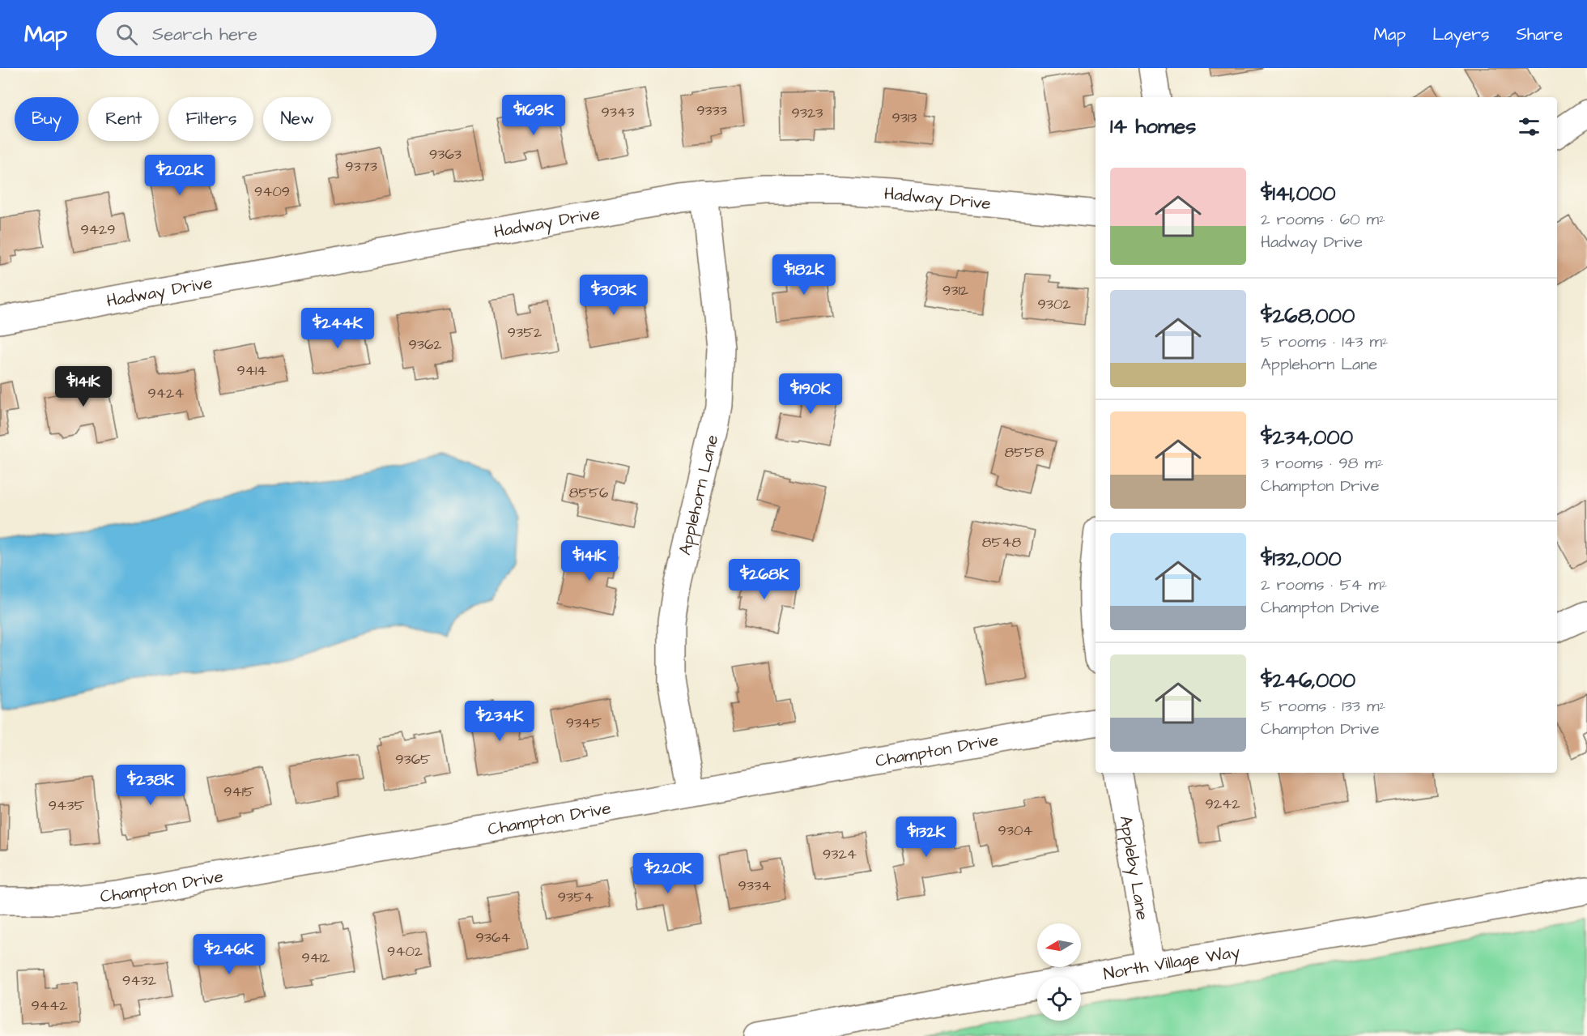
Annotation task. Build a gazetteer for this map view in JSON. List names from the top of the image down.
{
  "streets": {
    "street": [
      "Hadway Drive",
      "Applehorn Lane",
      "Champton Drive",
      "Appleby Lane",
      "North Village Way"
    ]
  },
  "crossings": [
    ["Hadway Drive", "Applehorn Lane"],
    ["Applehorn Lane", "Champton Drive"],
    ["Appleby Lane", "North Village Way"]
  ],
  "house_numbers": [
    "9333",
    "9343",
    "9323",
    "9313",
    "9363",
    "9373",
    "9409",
    "9429",
    "9312",
    "9302",
    "9352",
    "9362",
    "9414",
    "9424",
    "8558",
    "8556",
    "8548",
    "9345",
    "9365",
    "9415",
    "9242",
    "9435",
    "9304",
    "9324",
    "9334",
    "9354",
    "9364",
    "9402",
    "9412",
    "9432",
    "9442"
  ],
  "north": "left",
  "page": {
    "header": "Map",
    "search": "Search here",
    "nav": ["Map", "Layers", "Share"],
    "price": [
      "$169K",
      "$202K",
      "$182K",
      "$303K",
      "$244K",
      "$141K",
      "$190K",
      "$141K",
      "$268K",
      "$234K",
      "$238K",
      "$132K",
      "$220K",
      "$246K"
    ],
    "chip": [
      "Buy",
      "Rent",
      "Filters",
      "New"
    ],
    "heading": "14 homes",
    "list": [
      {
        "name": "$141,000",
        "note": "2 rooms · 60 m² · Hadway Drive"
      },
      {
        "name": "$268,000",
        "note": "5 rooms · 143 m² · Applehorn Lane"
      },
      {
        "name": "$234,000",
        "note": "3 rooms · 98 m² · Champton Drive"
      },
      {
        "name": "$132,000",
        "note": "2 rooms · 54 m² · Champton Drive"
      },
      {
        "name": "$246,000",
        "note": "5 rooms · 133 m² · Champton Drive"
      }
    ]
  }
}
